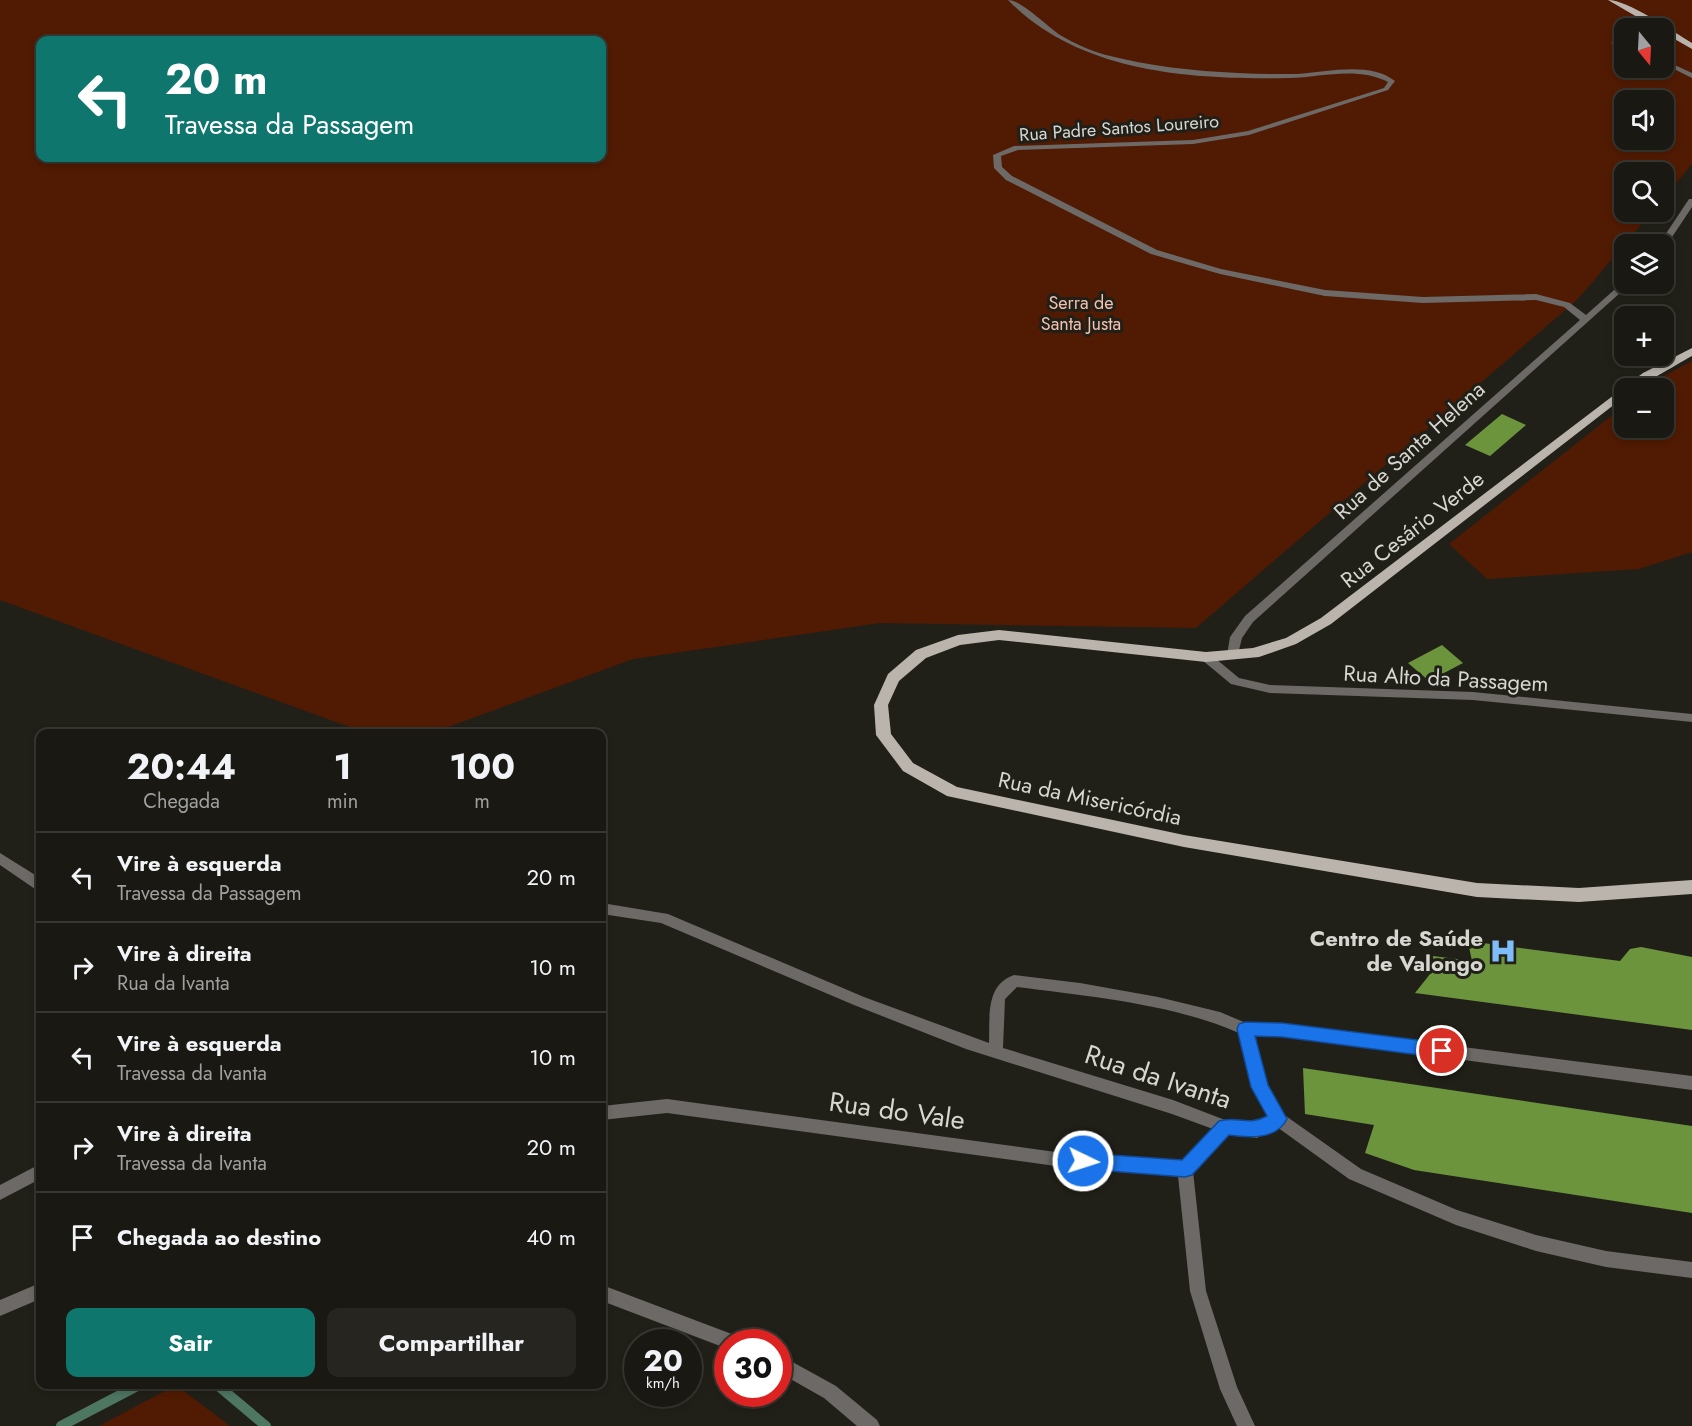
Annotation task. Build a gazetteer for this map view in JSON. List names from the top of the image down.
{
  "streets": {
    "main road": ["Rua Cesário Verde", "Rua da Misericórdia"],
    "street": [
      "Rua Padre Santos Loureiro",
      "Rua de Santa Helena",
      "Rua Alto da Passagem",
      "Rua da Ivanta",
      "Rua do Vale"
    ]
  },
  "crossings": [
    ["Rua Padre Santos Loureiro", "Rua de Santa Helena"],
    ["Rua de Santa Helena", "Rua Cesário Verde"],
    ["Rua Cesário Verde", "Rua Alto da Passagem"],
    ["Rua Cesário Verde", "Rua da Misericórdia"],
    ["Rua Alto da Passagem", "Rua da Misericórdia"]
  ],
  "parks": ["Serra de Santa Justa"],
  "places": {
    "hospital": ["Centro de Saúde de Valongo"]
  },
  "north": "bottom",
  "page": {
    "map_buttons": ["+", "−"],
    "turn": ["20 m", "Travessa da Passagem"],
    "eta": [
      "20:44",
      "Chegada",
      "1",
      "min",
      "100",
      "m"
    ],
    "list": [
      {
        "name": "Vire à esquerda",
        "note": "Travessa da Passagem",
        "value": "20 m"
      },
      {
        "name": "Vire à direita",
        "note": "Rua da Ivanta",
        "value": "10 m"
      },
      {
        "name": "Vire à esquerda",
        "note": "Travessa da Ivanta",
        "value": "10 m"
      },
      {
        "name": "Vire à direita",
        "note": "Travessa da Ivanta",
        "value": "20 m"
      },
      {
        "name": "Chegada ao destino",
        "value": "40 m"
      }
    ],
    "buttons": ["Sair", "Compartilhar"],
    "speed": "20 km/h",
    "limit": "30"
  }
}
